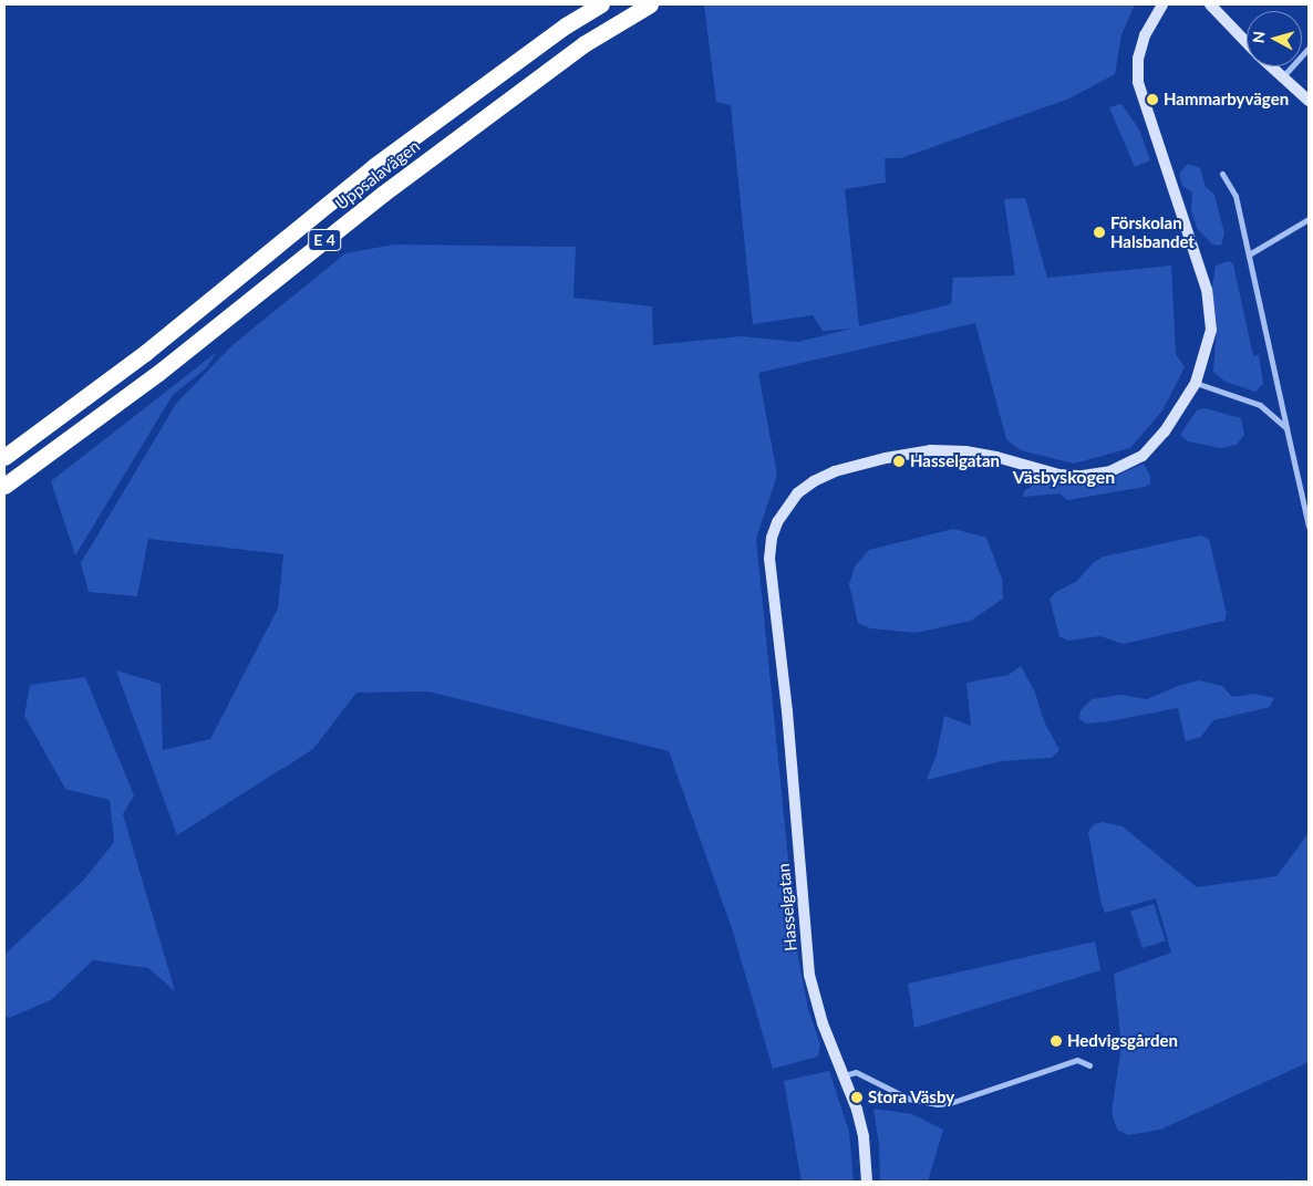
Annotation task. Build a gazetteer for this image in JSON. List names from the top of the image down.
{
  "streets": {
    "highway": ["Uppsalavägen", "E 4"],
    "street": ["Hasselgatan"]
  },
  "districts": ["Väsbyskogen"],
  "places": [
    "Hammarbyvägen",
    "Förskolan Halsbandet",
    "Hasselgatan",
    "Hedvigsgården",
    "Stora Väsby"
  ],
  "north": "left"
}
